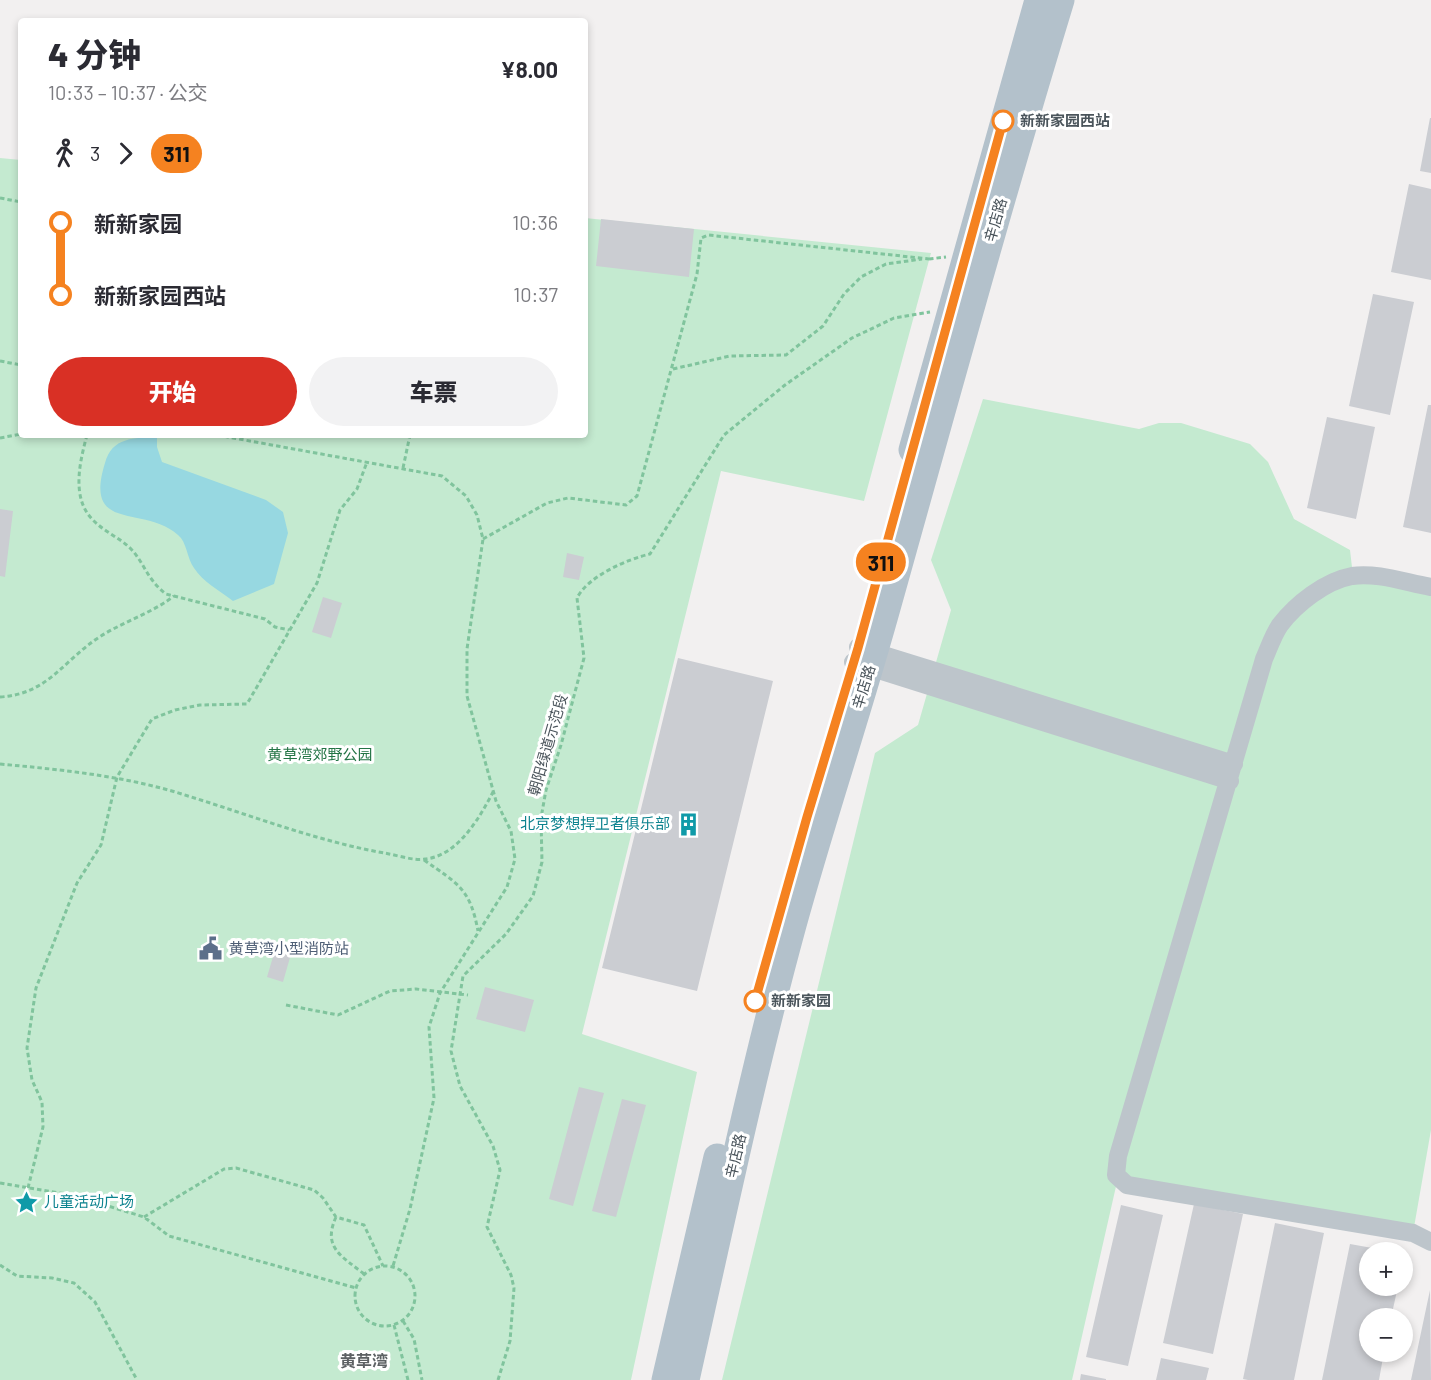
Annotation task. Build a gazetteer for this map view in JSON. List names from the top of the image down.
{
  "streets": {
    "main road": ["辛店路"],
    "path": ["朝阳绿道示范段"]
  },
  "crossings": [
    ["辛店路", "朝阳绿道示范段"]
  ],
  "districts": ["黄草湾"],
  "parks": ["黄草湾郊野公园"],
  "places": {
    "other": ["新新家园西站", "新新家园"],
    "building": ["北京梦想捍卫者俱乐部"],
    "public building": ["黄草湾小型消防站"],
    "place": ["儿童活动广场"]
  },
  "lines": ["bus line 311"],
  "page": {
    "on_map": "311",
    "heading": ["4 分钟", "10:33 – 10:37 · 公交", "¥8.00"],
    "legs": ["3", "311"],
    "list": [
      {
        "name": "新新家园",
        "value": "10:36"
      },
      {
        "name": "新新家园西站",
        "value": "10:37"
      }
    ],
    "buttons": ["开始", "车票"],
    "map_buttons": ["+", "−"]
  }
}
